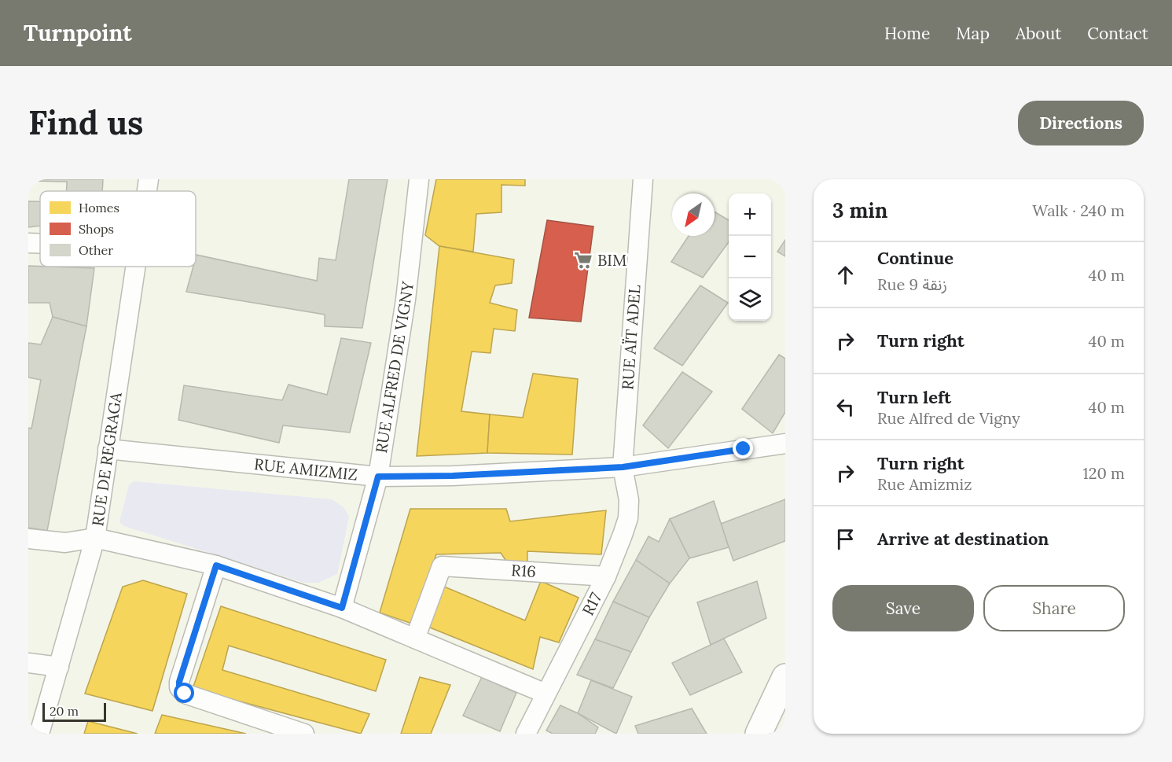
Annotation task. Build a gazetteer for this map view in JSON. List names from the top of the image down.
{
  "streets": {
    "street": [
      "RUE AÏT ADEL",
      "RUE ALFRED DE VIGNY",
      "RUE DE REGRAGA",
      "RUE AMIZMIZ",
      "R16",
      "R17"
    ]
  },
  "crossings": [
    ["RUE AÏT ADEL", "RUE AMIZMIZ"],
    ["RUE AÏT ADEL", "R17"],
    ["RUE ALFRED DE VIGNY", "RUE AMIZMIZ"],
    ["RUE DE REGRAGA", "RUE AMIZMIZ"],
    ["RUE AMIZMIZ", "R17"],
    ["R16", "R17"]
  ],
  "places": {
    "supermarket": ["BIM"]
  },
  "legend": ["Homes", "Shops", "Other"],
  "scale_bar": "20 m",
  "north": "bottom left",
  "page": {
    "header": "Turnpoint",
    "nav": [
      "Home",
      "Map",
      "About",
      "Contact"
    ],
    "buttons": [
      "Directions",
      ["Save", "Share"]
    ],
    "title": "Find us",
    "heading": ["3 min", "Walk · 240 m"],
    "map_buttons": ["+", "−"],
    "list": [
      ["Continue", "Rue 9 زنقة", "40 m"],
      ["Turn right", "40 m"],
      ["Turn left", "Rue Alfred de Vigny", "40 m"],
      ["Turn right", "Rue Amizmiz", "120 m"],
      "Arrive at destination"
    ],
    "scale": "20 m"
  }
}
